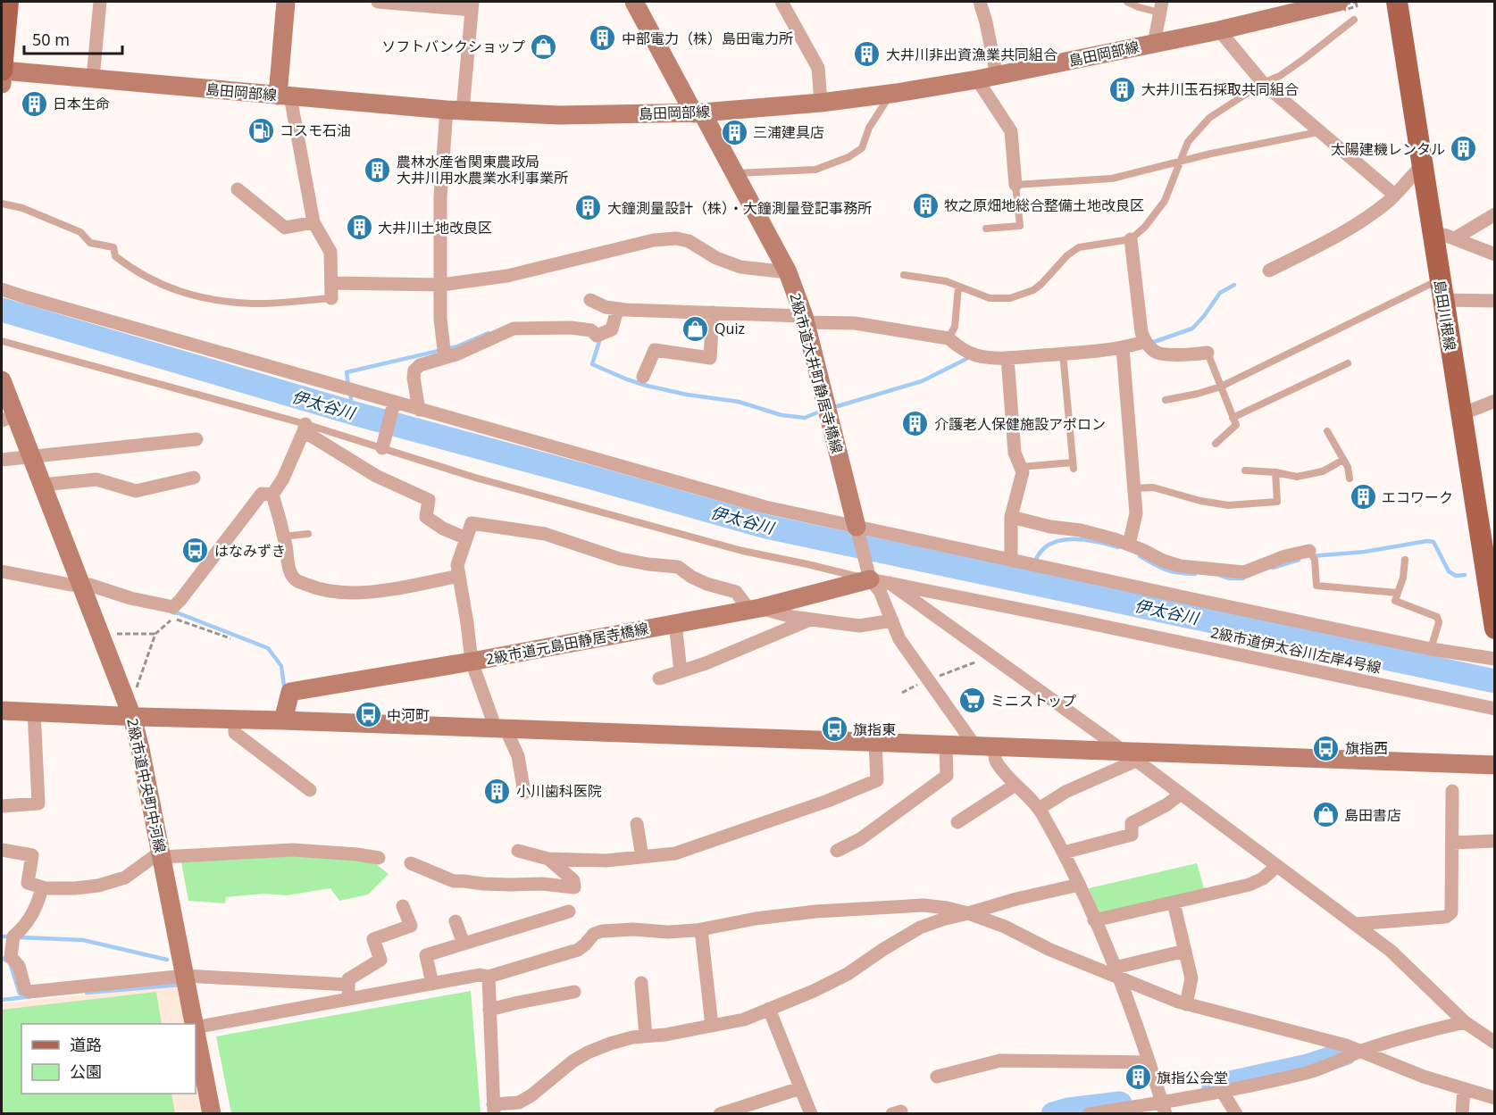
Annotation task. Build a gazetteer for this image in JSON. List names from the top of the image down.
{
  "streets": {
    "main road": ["島田川根線"],
    "street": [
      "島田岡部線",
      "2級市道大井町静居寺橋線",
      "2級市道元島田静居寺橋線",
      "2級市道伊太谷川左岸4号線",
      "2級市道中央町中河線"
    ]
  },
  "crossings": [
    ["島田岡部線", "2級市道大井町静居寺橋線"],
    ["2級市道元島田静居寺橋線", "2級市道伊太谷川左岸4号線"]
  ],
  "water": ["伊太谷川"],
  "places": {
    "building": [
      "中部電力（株）島田電力所",
      "大井川非出資漁業共同組合",
      "大井川玉石採取共同組合",
      "日本生命",
      "三浦建具店",
      "太陽建機レンタル",
      "農林水産省関東農政局 大井川用水農業水利事業所",
      "牧之原畑地総合整備土地改良区",
      "大鐘測量設計（株）・大鐘測量登記事務所",
      "大井川土地改良区",
      "介護老人保健施設アポロン",
      "エコワーク",
      "小川歯科医院",
      "旗指公会堂"
    ],
    "shop": ["ソフトバンクショップ", "Quiz", "島田書店"],
    "fuel station": ["コスモ石油"],
    "bus stop": [
      "はなみずき",
      "中河町",
      "旗指東",
      "旗指西"
    ],
    "supermarket": ["ミニストップ"]
  },
  "legend": ["道路", "公園"],
  "scale_bar": "50 m"
}
